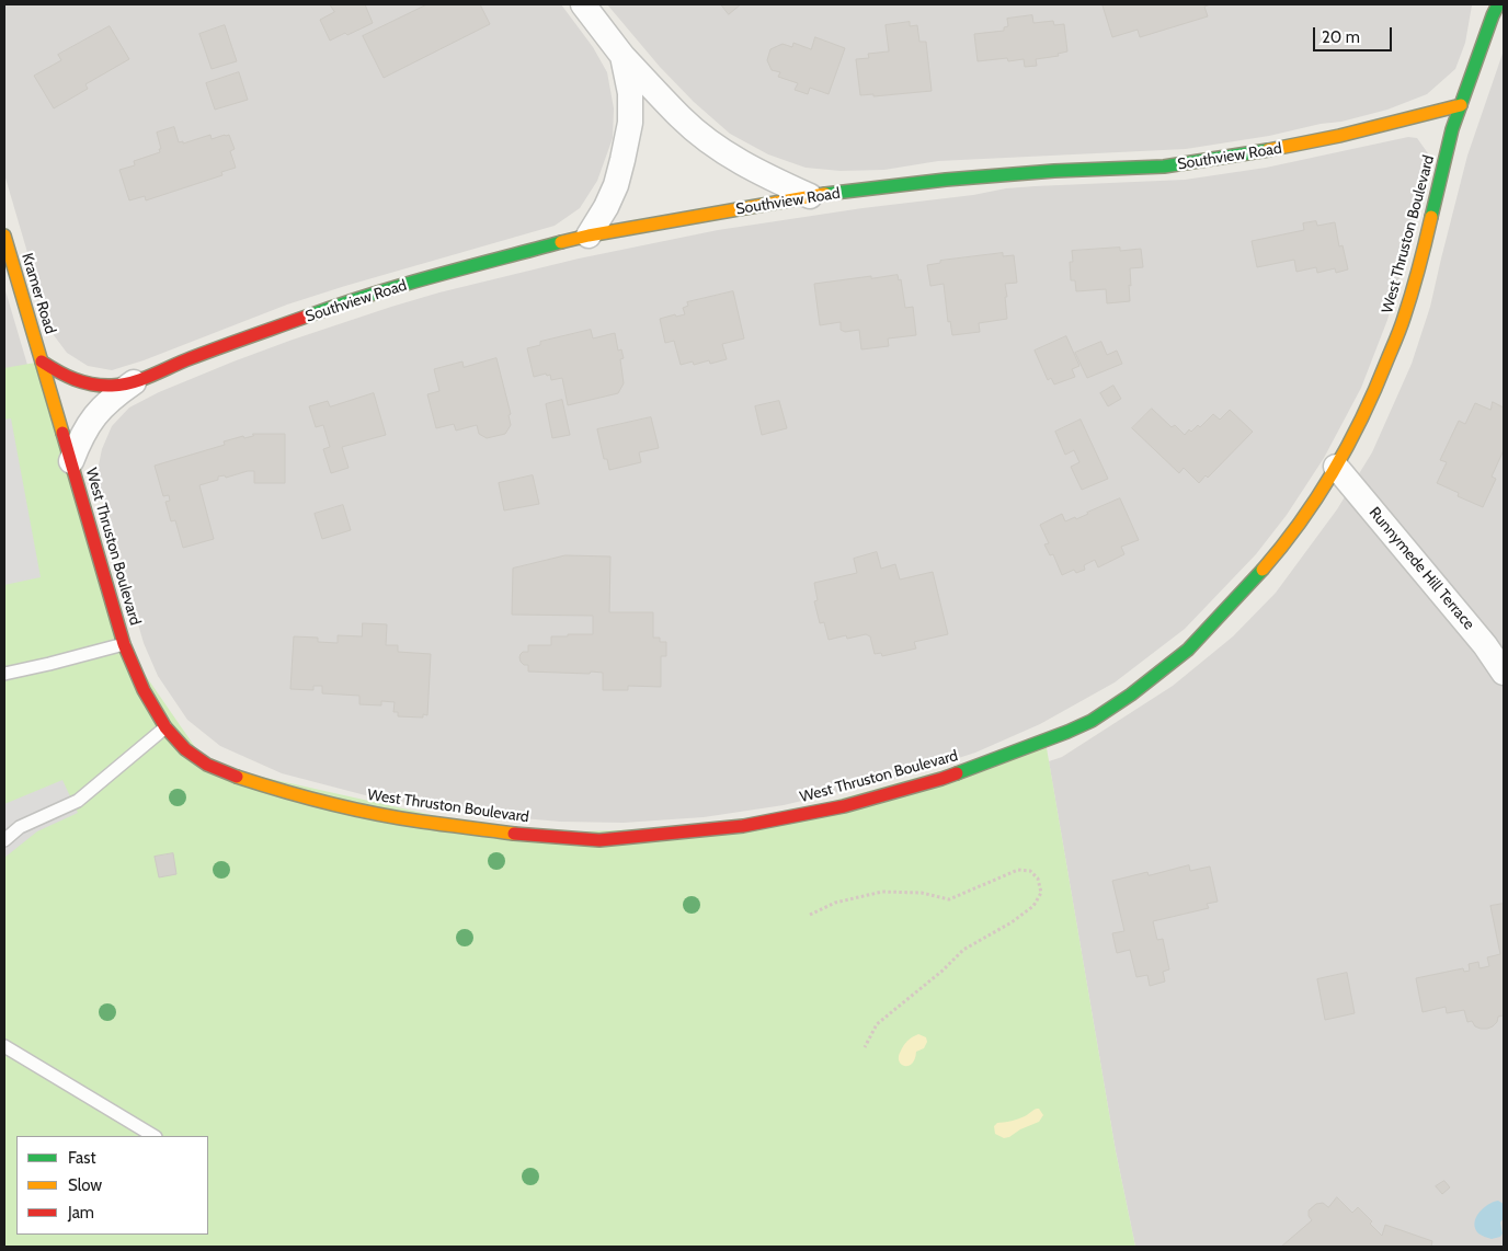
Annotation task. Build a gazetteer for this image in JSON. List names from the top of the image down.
{
  "streets": {
    "street": [
      "Southview Road",
      "West Thruston Boulevard",
      "Kramer Road",
      "Runnymede Hill Terrace"
    ]
  },
  "crossings": [
    ["Southview Road", "West Thruston Boulevard"],
    ["Southview Road", "Kramer Road"],
    ["West Thruston Boulevard", "Kramer Road"],
    ["West Thruston Boulevard", "Runnymede Hill Terrace"]
  ],
  "legend": ["Fast", "Slow", "Jam"],
  "scale_bar": "20 m"
}
